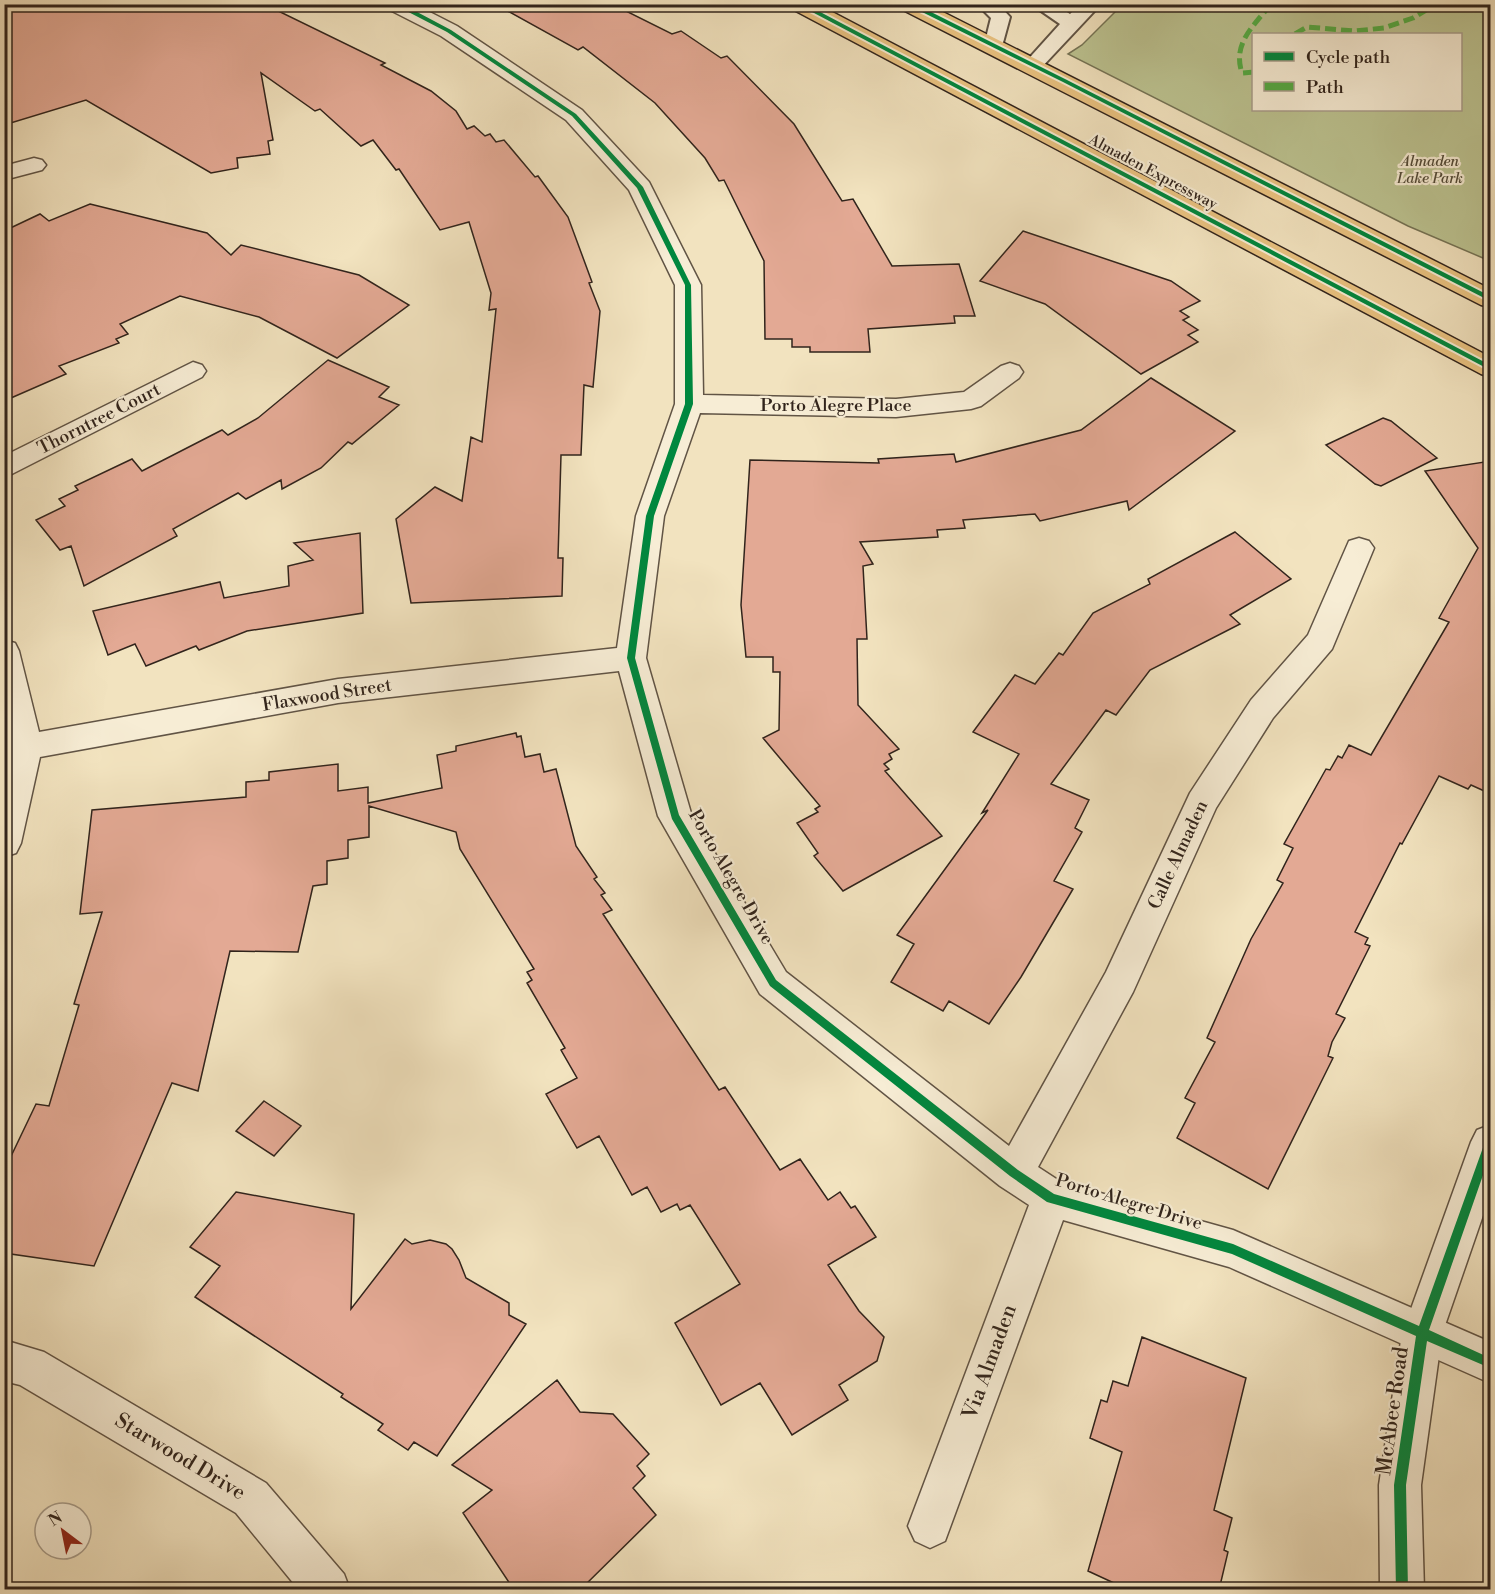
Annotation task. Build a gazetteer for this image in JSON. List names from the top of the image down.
{
  "streets": {
    "main road": ["Almaden Expressway"],
    "street": [
      "Porto Alegre Place",
      "Thorntree Court",
      "Flaxwood Street",
      "Calle Almaden",
      "Porto Alegre Drive",
      "Via Almaden",
      "McAbee Road",
      "Starwood Drive"
    ]
  },
  "crossings": [
    ["Porto Alegre Place", "Porto Alegre Drive"],
    ["Flaxwood Street", "Porto Alegre Drive"],
    ["Calle Almaden", "Porto Alegre Drive"],
    ["Porto Alegre Drive", "Via Almaden"],
    ["Porto Alegre Drive", "McAbee Road"]
  ],
  "parks": ["Almaden Lake Park"],
  "legend": ["Cycle path", "Path"],
  "north": "top left"
}
